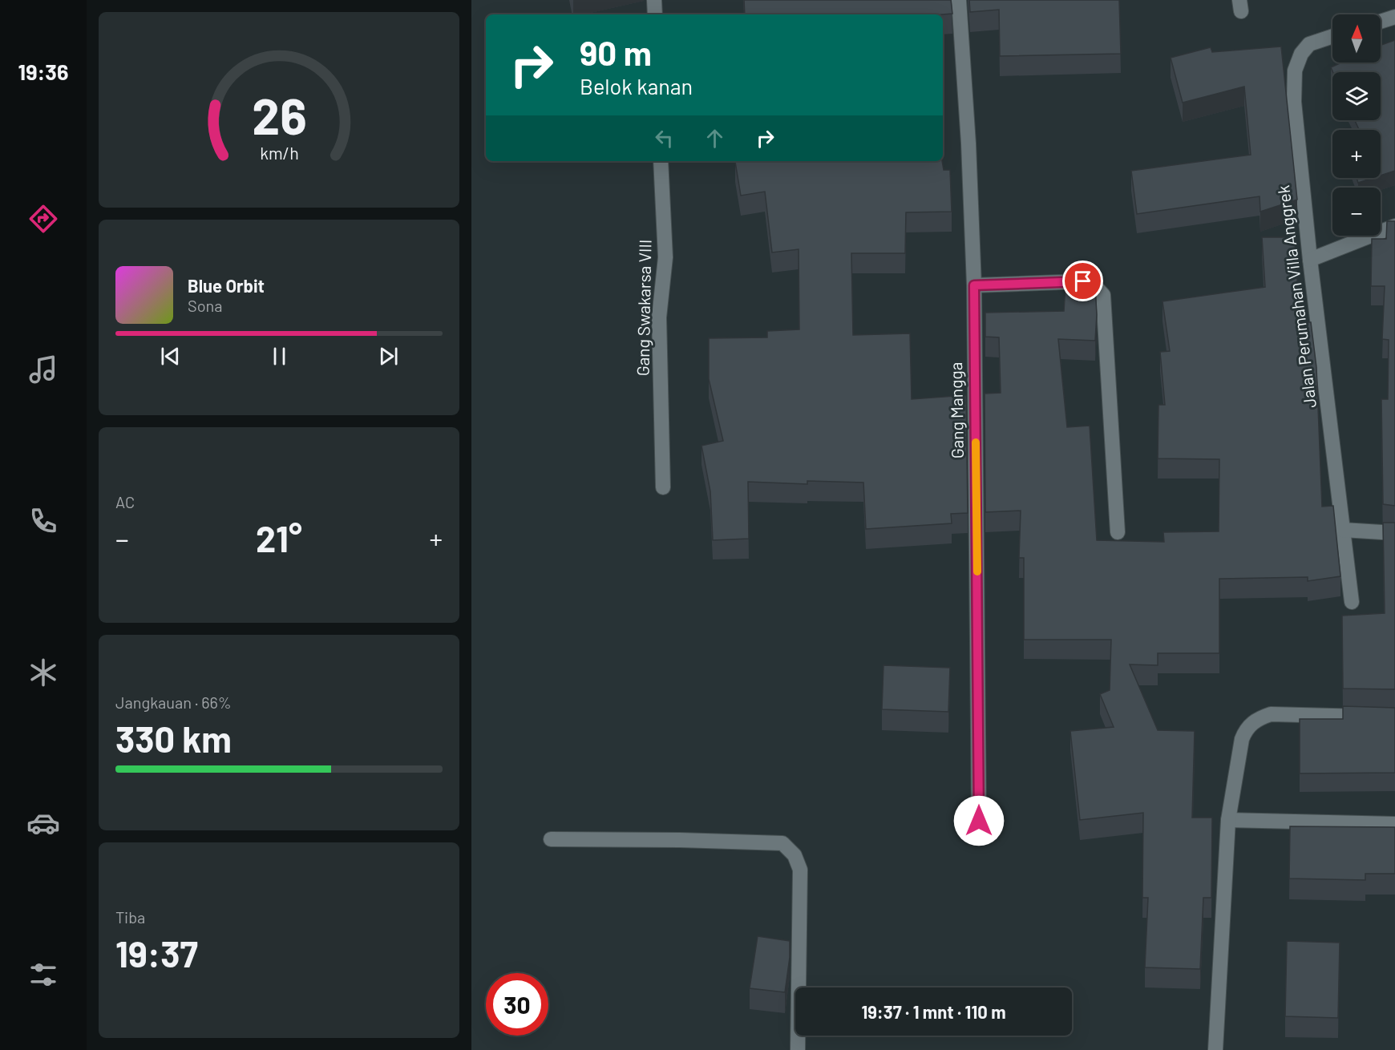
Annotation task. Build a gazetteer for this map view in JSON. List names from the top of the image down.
{
  "streets": {
    "street": ["Jalan Perumahan Villa Anggrek", "Gang Swakarsa VIII", "Gang Mangga"]
  },
  "north": "top",
  "page": {
    "tabs": "19:36",
    "map_buttons": ["+", "−"],
    "turn": ["90 m", "Belok kanan"],
    "song": ["Blue Orbit", "Sona"],
    "tile": [
      "AC",
      ["Jangkauan · 66%", "330 km"],
      ["Tiba", "19:37"]
    ],
    "heat": ["−", "21°", "+"],
    "limit": "30",
    "trip": "19:37 · 1 mnt · 110 m",
    "gauge": ["26", "km/h"]
  }
}
